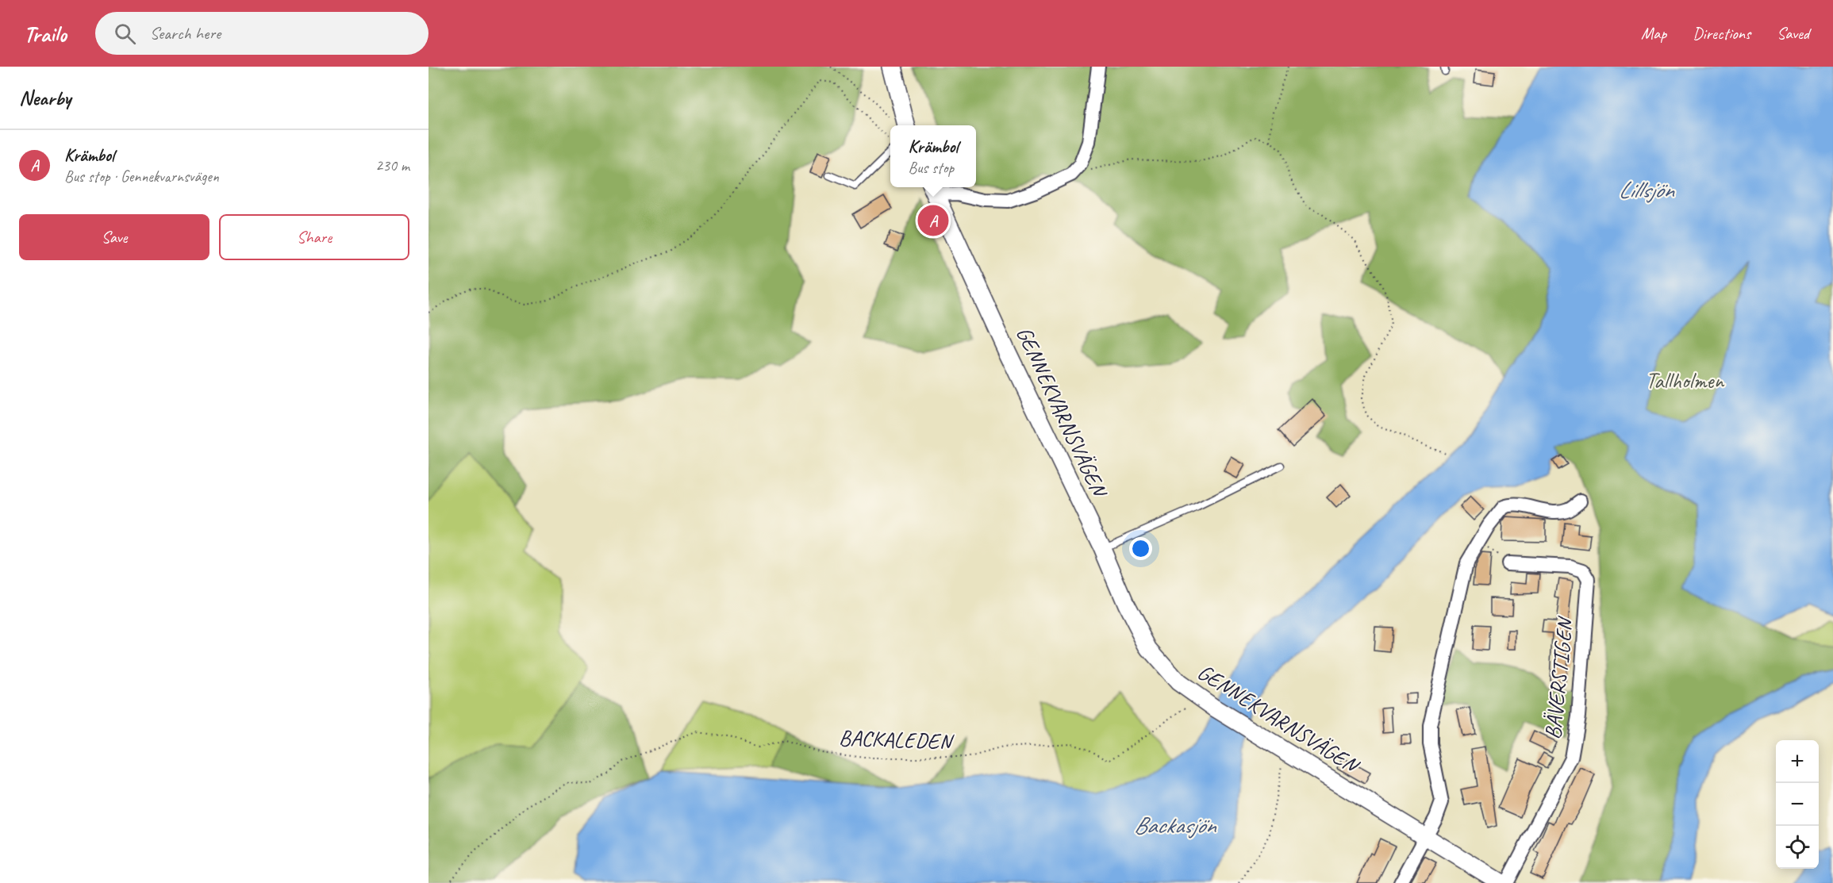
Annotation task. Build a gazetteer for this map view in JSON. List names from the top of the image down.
{
  "streets": {
    "street": ["GENNEKVARNSVÄGEN", "BÄVERSTIGEN"],
    "path": ["BACKALEDEN"]
  },
  "crossings": [
    ["GENNEKVARNSVÄGEN", "BACKALEDEN"]
  ],
  "water": ["Lillsjön", "Backasjön"],
  "parks": ["Tallholmen"],
  "page": {
    "header": "Trailo",
    "search": "Search here",
    "nav": ["Map", "Directions", "Saved"],
    "heading": "Nearby",
    "popup": ["Krämbol", "Bus stop"],
    "list": [
      {
        "mark": "A",
        "name": "Krämbol",
        "note": "Bus stop · Gennekvarnsvägen",
        "value": "230 m"
      }
    ],
    "buttons": ["Save", "Share"],
    "pins": "A",
    "map_buttons": ["+", "−"]
  }
}
